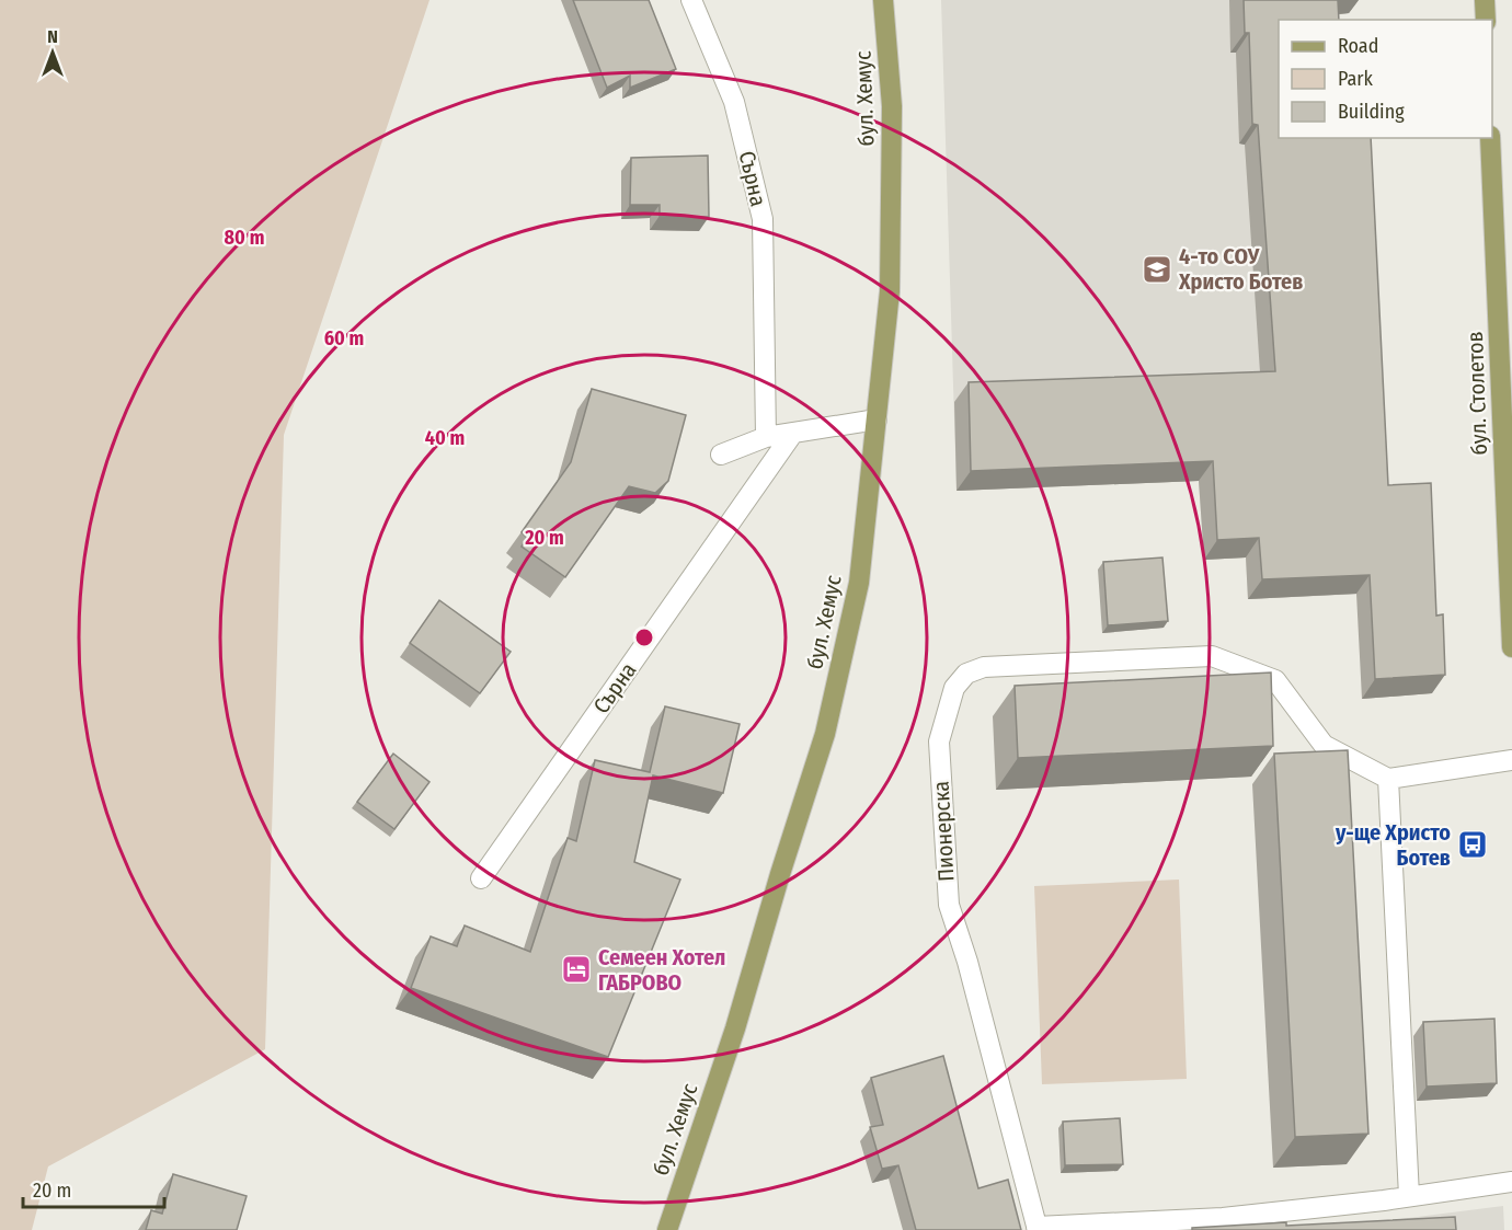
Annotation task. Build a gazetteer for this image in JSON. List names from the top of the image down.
{
  "streets": {
    "main road": ["бул. Хемус", "бул. Столетов"],
    "street": ["Сърна", "Пионерска"]
  },
  "places": {
    "school or university": ["4-то СОУ Христо Ботев"],
    "bus stop": ["у-ще Христо Ботев"],
    "hotel": ["Семеен Хотел ГАБРОВО"]
  },
  "legend": ["Road", "Park", "Building"],
  "scale_bar": "20 m",
  "north": "top",
  "rings": [
    "80 m",
    "60 m",
    "40 m",
    "20 m"
  ]
}
